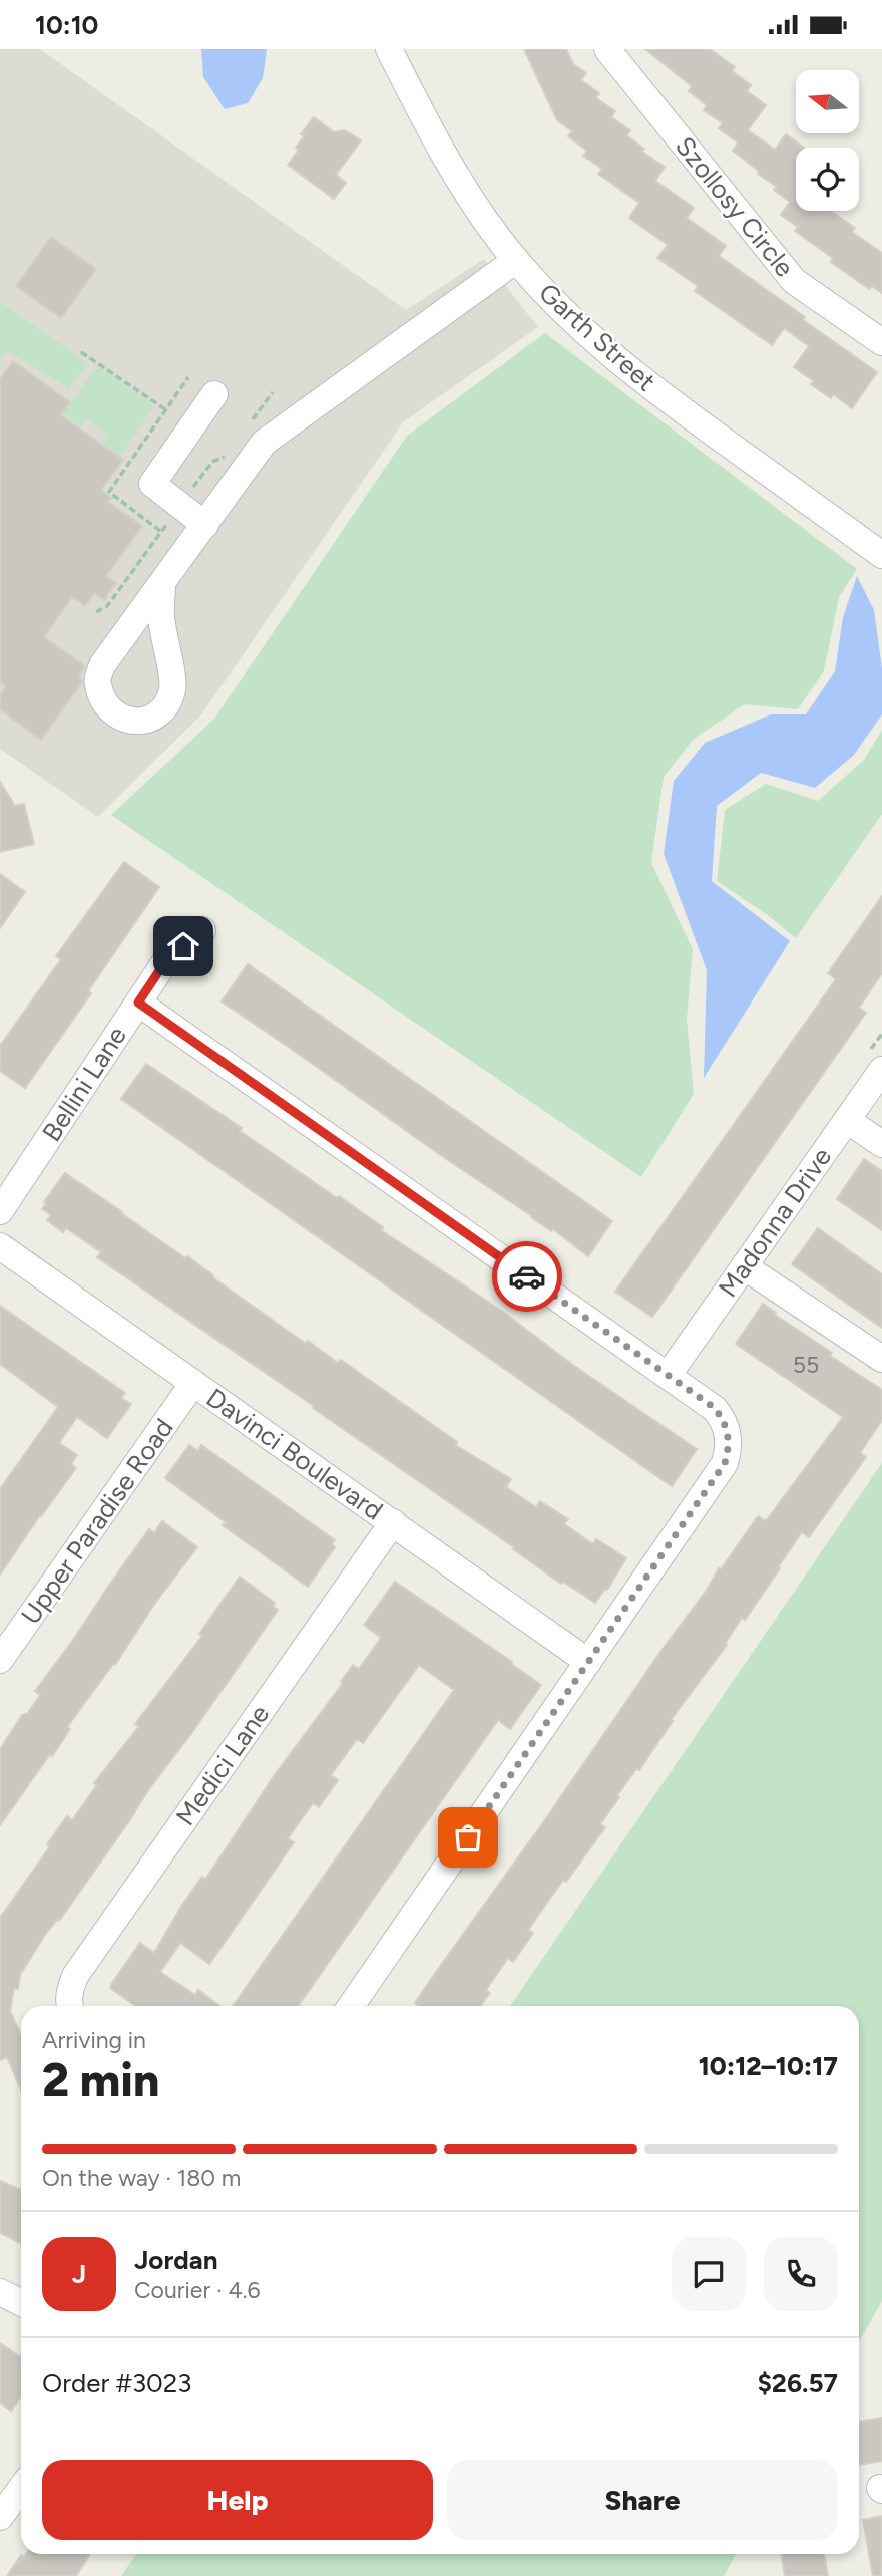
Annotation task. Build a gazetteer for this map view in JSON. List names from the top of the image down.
{
  "streets": {
    "street": [
      "Szollosy Circle",
      "Garth Street",
      "Bellini Lane",
      "Madonna Drive",
      "Davinci Boulevard",
      "Upper Paradise Road",
      "Medici Lane"
    ]
  },
  "crossings": [
    ["Davinci Boulevard", "Upper Paradise Road"],
    ["Davinci Boulevard", "Medici Lane"]
  ],
  "house_numbers": ["55"],
  "north": "left",
  "page": {
    "status": "10:10",
    "heading": ["2 min", "Arriving in", "10:12–10:17"],
    "panel": [
      "Jordan",
      "Courier · 4.6",
      "Order #3023",
      "$26.57"
    ],
    "bar": "On the way · 180 m",
    "round": "J",
    "buttons": ["Help", "Share"]
  }
}
